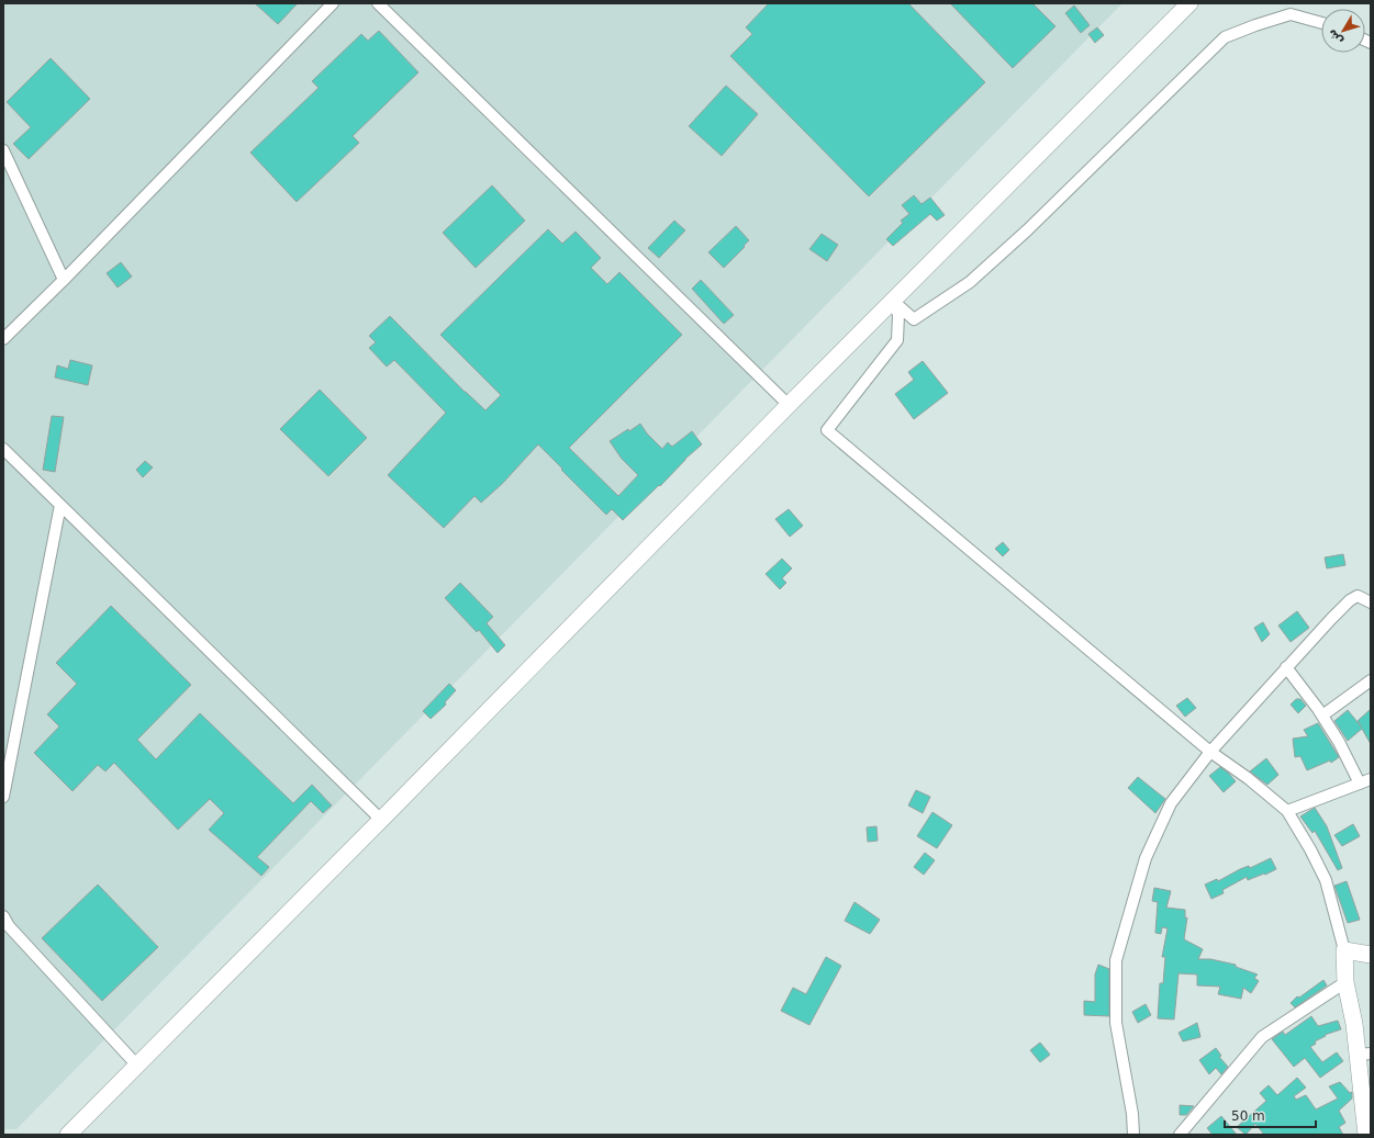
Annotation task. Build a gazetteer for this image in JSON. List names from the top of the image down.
{
  "scale_bar": "50 m",
  "north": "bottom left"
}
